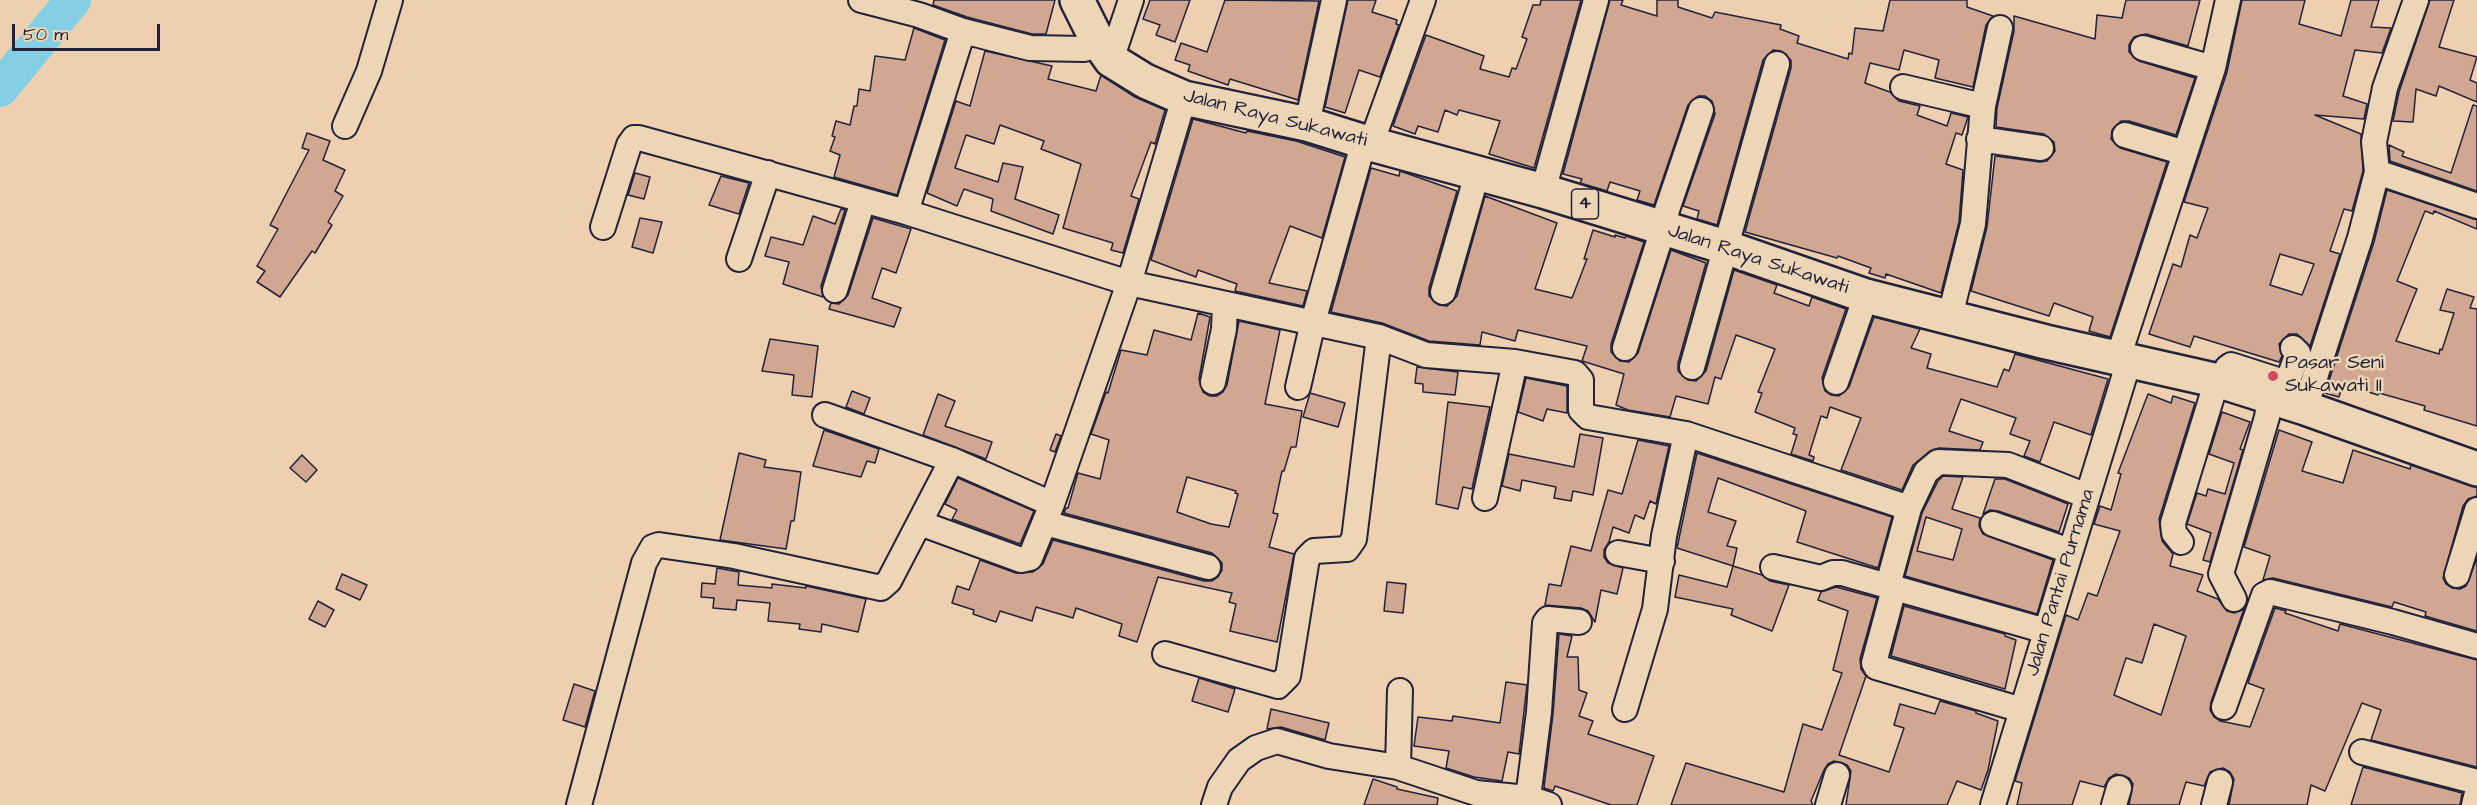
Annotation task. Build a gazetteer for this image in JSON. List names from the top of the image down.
{
  "streets": {
    "highway": ["Jalan Raya Sukawati", "4"],
    "street": ["Jalan Pantai Purnama"]
  },
  "crossings": [
    ["Jalan Raya Sukawati", "Jalan Pantai Purnama"]
  ],
  "places": ["Pasar Seni Sukawati II"],
  "scale_bar": "50 m"
}
